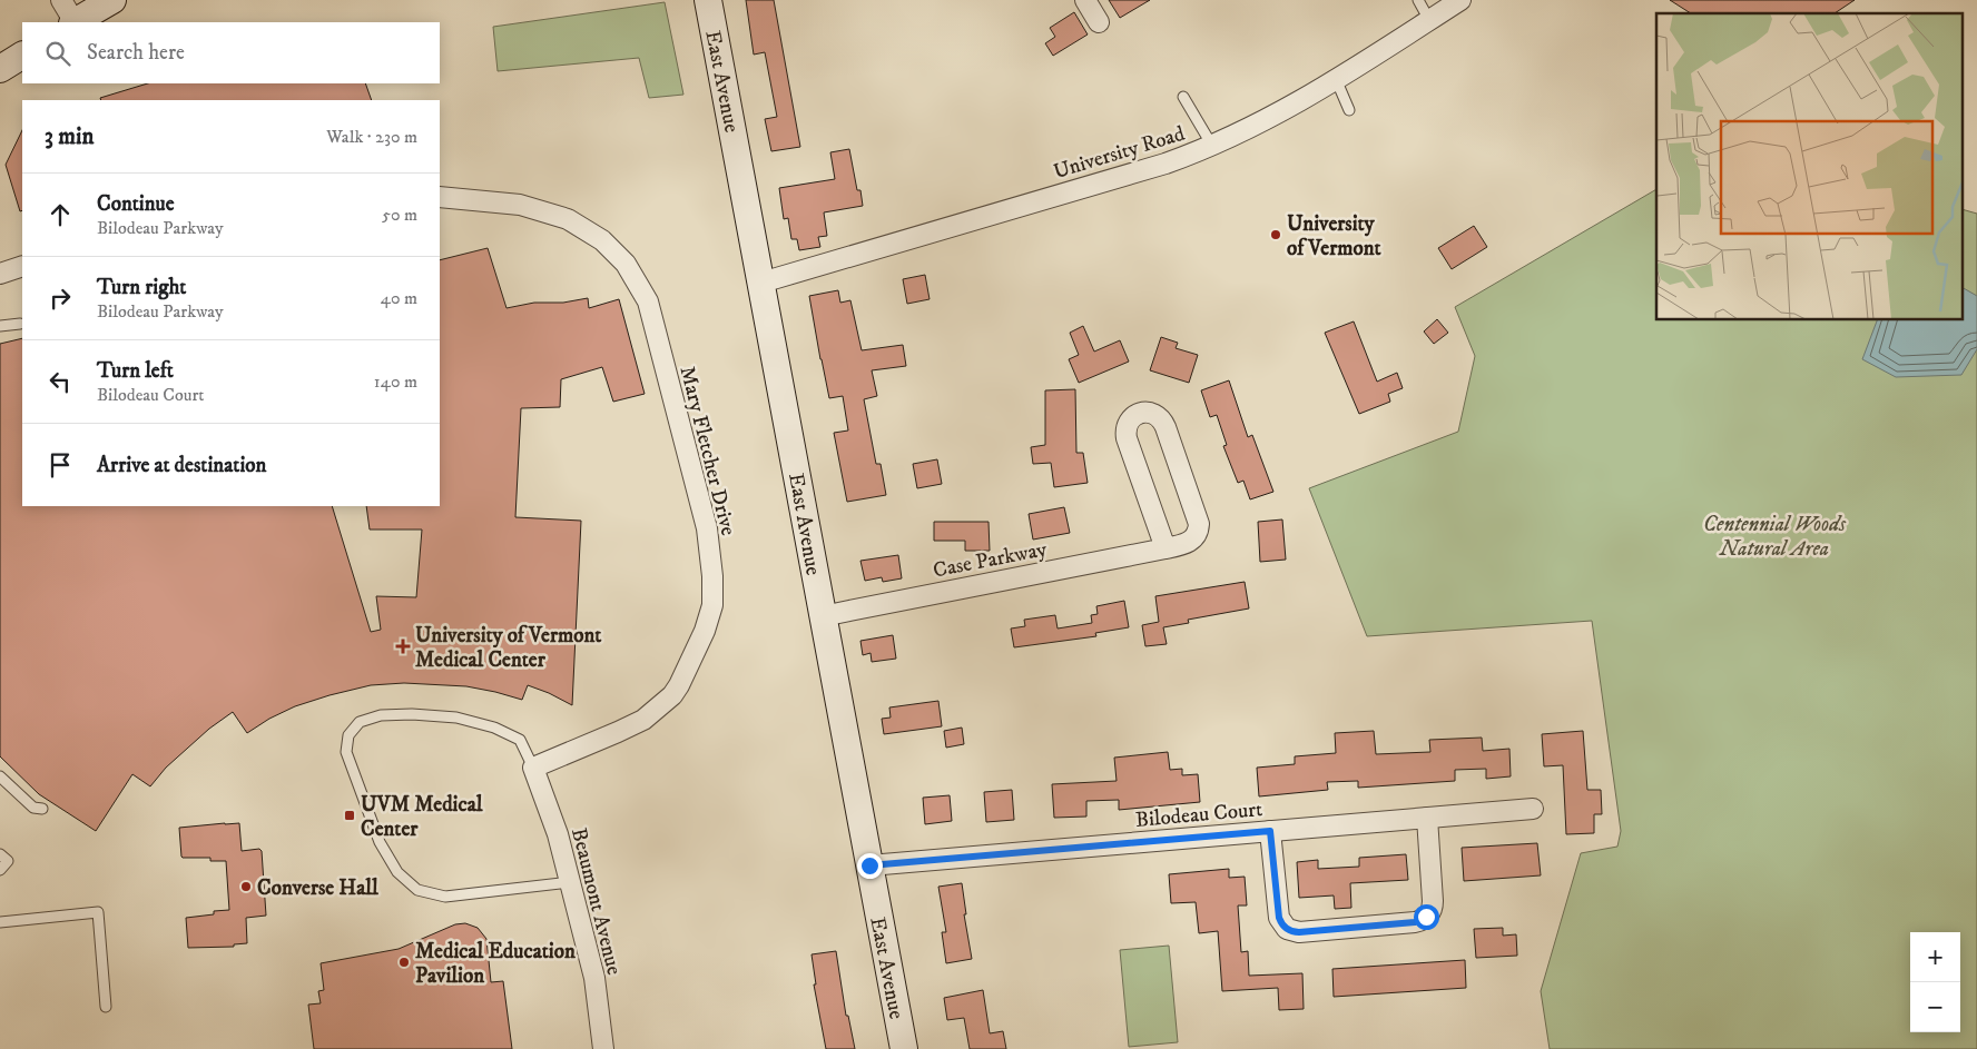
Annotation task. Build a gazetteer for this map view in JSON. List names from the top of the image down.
{
  "streets": {
    "main road": ["East Avenue"],
    "street": [
      "University Road",
      "Mary Fletcher Drive",
      "Case Parkway",
      "Bilodeau Court",
      "Beaumont Avenue"
    ]
  },
  "crossings": [
    ["East Avenue", "University Road"],
    ["East Avenue", "Case Parkway"],
    ["East Avenue", "Bilodeau Court"],
    ["Mary Fletcher Drive", "Beaumont Avenue"]
  ],
  "parks": ["Centennial Woods Natural Area"],
  "places": {
    "other": ["University of Vermont", "Converse Hall", "Medical Education Pavilion"],
    "health": ["University of Vermont Medical Center"],
    "transit": ["UVM Medical Center"]
  },
  "page": {
    "search": "Search here",
    "heading": ["3 min", "Walk · 230 m"],
    "list": [
      ["Continue", "Bilodeau Parkway", "50 m"],
      ["Turn right", "Bilodeau Parkway", "40 m"],
      ["Turn left", "Bilodeau Court", "140 m"],
      "Arrive at destination"
    ],
    "map_buttons": ["+", "−"]
  }
}
